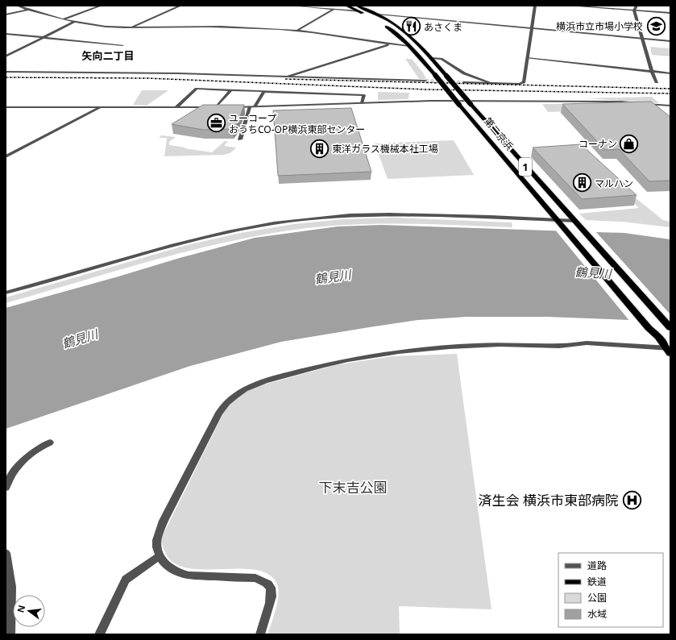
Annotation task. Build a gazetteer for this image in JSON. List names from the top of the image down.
{
  "streets": {
    "highway": ["第二京浜", "1"]
  },
  "districts": ["矢向二丁目"],
  "water": ["鶴見川"],
  "parks": ["下末吉公園"],
  "places": {
    "school or university": ["横浜市立市場小学校"],
    "restaurant": ["あさくま"],
    "office": ["ユーコープ おうちCO-OP横浜東部センター"],
    "shop": ["コーナン"],
    "building": ["東洋ガラス機械本社工場", "マルハン"],
    "hospital": ["済生会 横浜市東部病院"]
  },
  "legend": [
    "道路",
    "鉄道",
    "公園",
    "水域"
  ],
  "north": "left"
}
